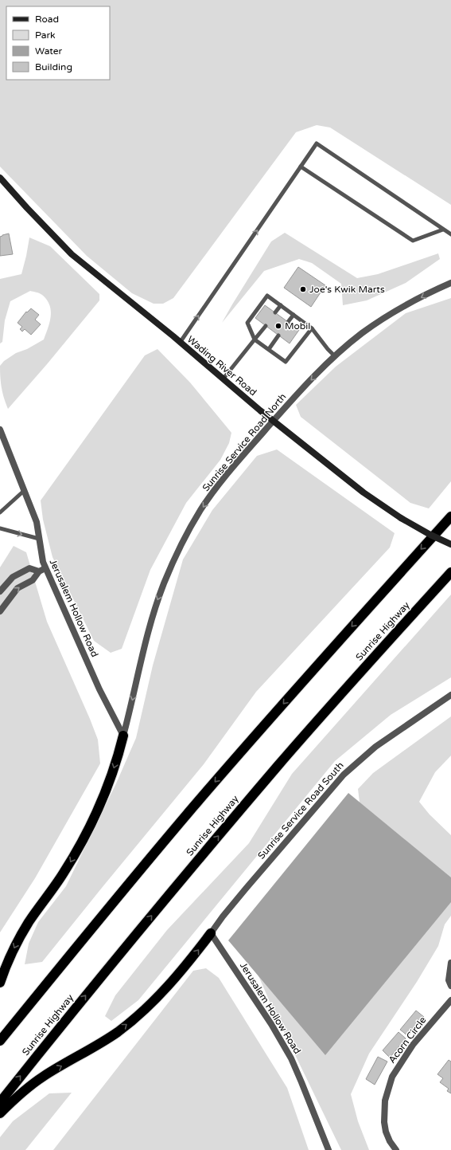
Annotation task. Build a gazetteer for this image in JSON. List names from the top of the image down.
{
  "streets": {
    "highway": ["Sunrise Highway"],
    "main road": ["Wading River Road"],
    "street": [
      "Sunrise Service Road North",
      "Jerusalem Hollow Road",
      "Sunrise Service Road South",
      "Acorn Circle"
    ]
  },
  "crossings": [
    ["Wading River Road", "Sunrise Service Road North"],
    ["Sunrise Service Road North", "Jerusalem Hollow Road"],
    ["Jerusalem Hollow Road", "Sunrise Service Road South"]
  ],
  "one_way": ["Sunrise Service Road North"],
  "places": ["Joe's Kwik Marts", "Mobil"],
  "legend": [
    "Road",
    "Park",
    "Water",
    "Building"
  ]
}
